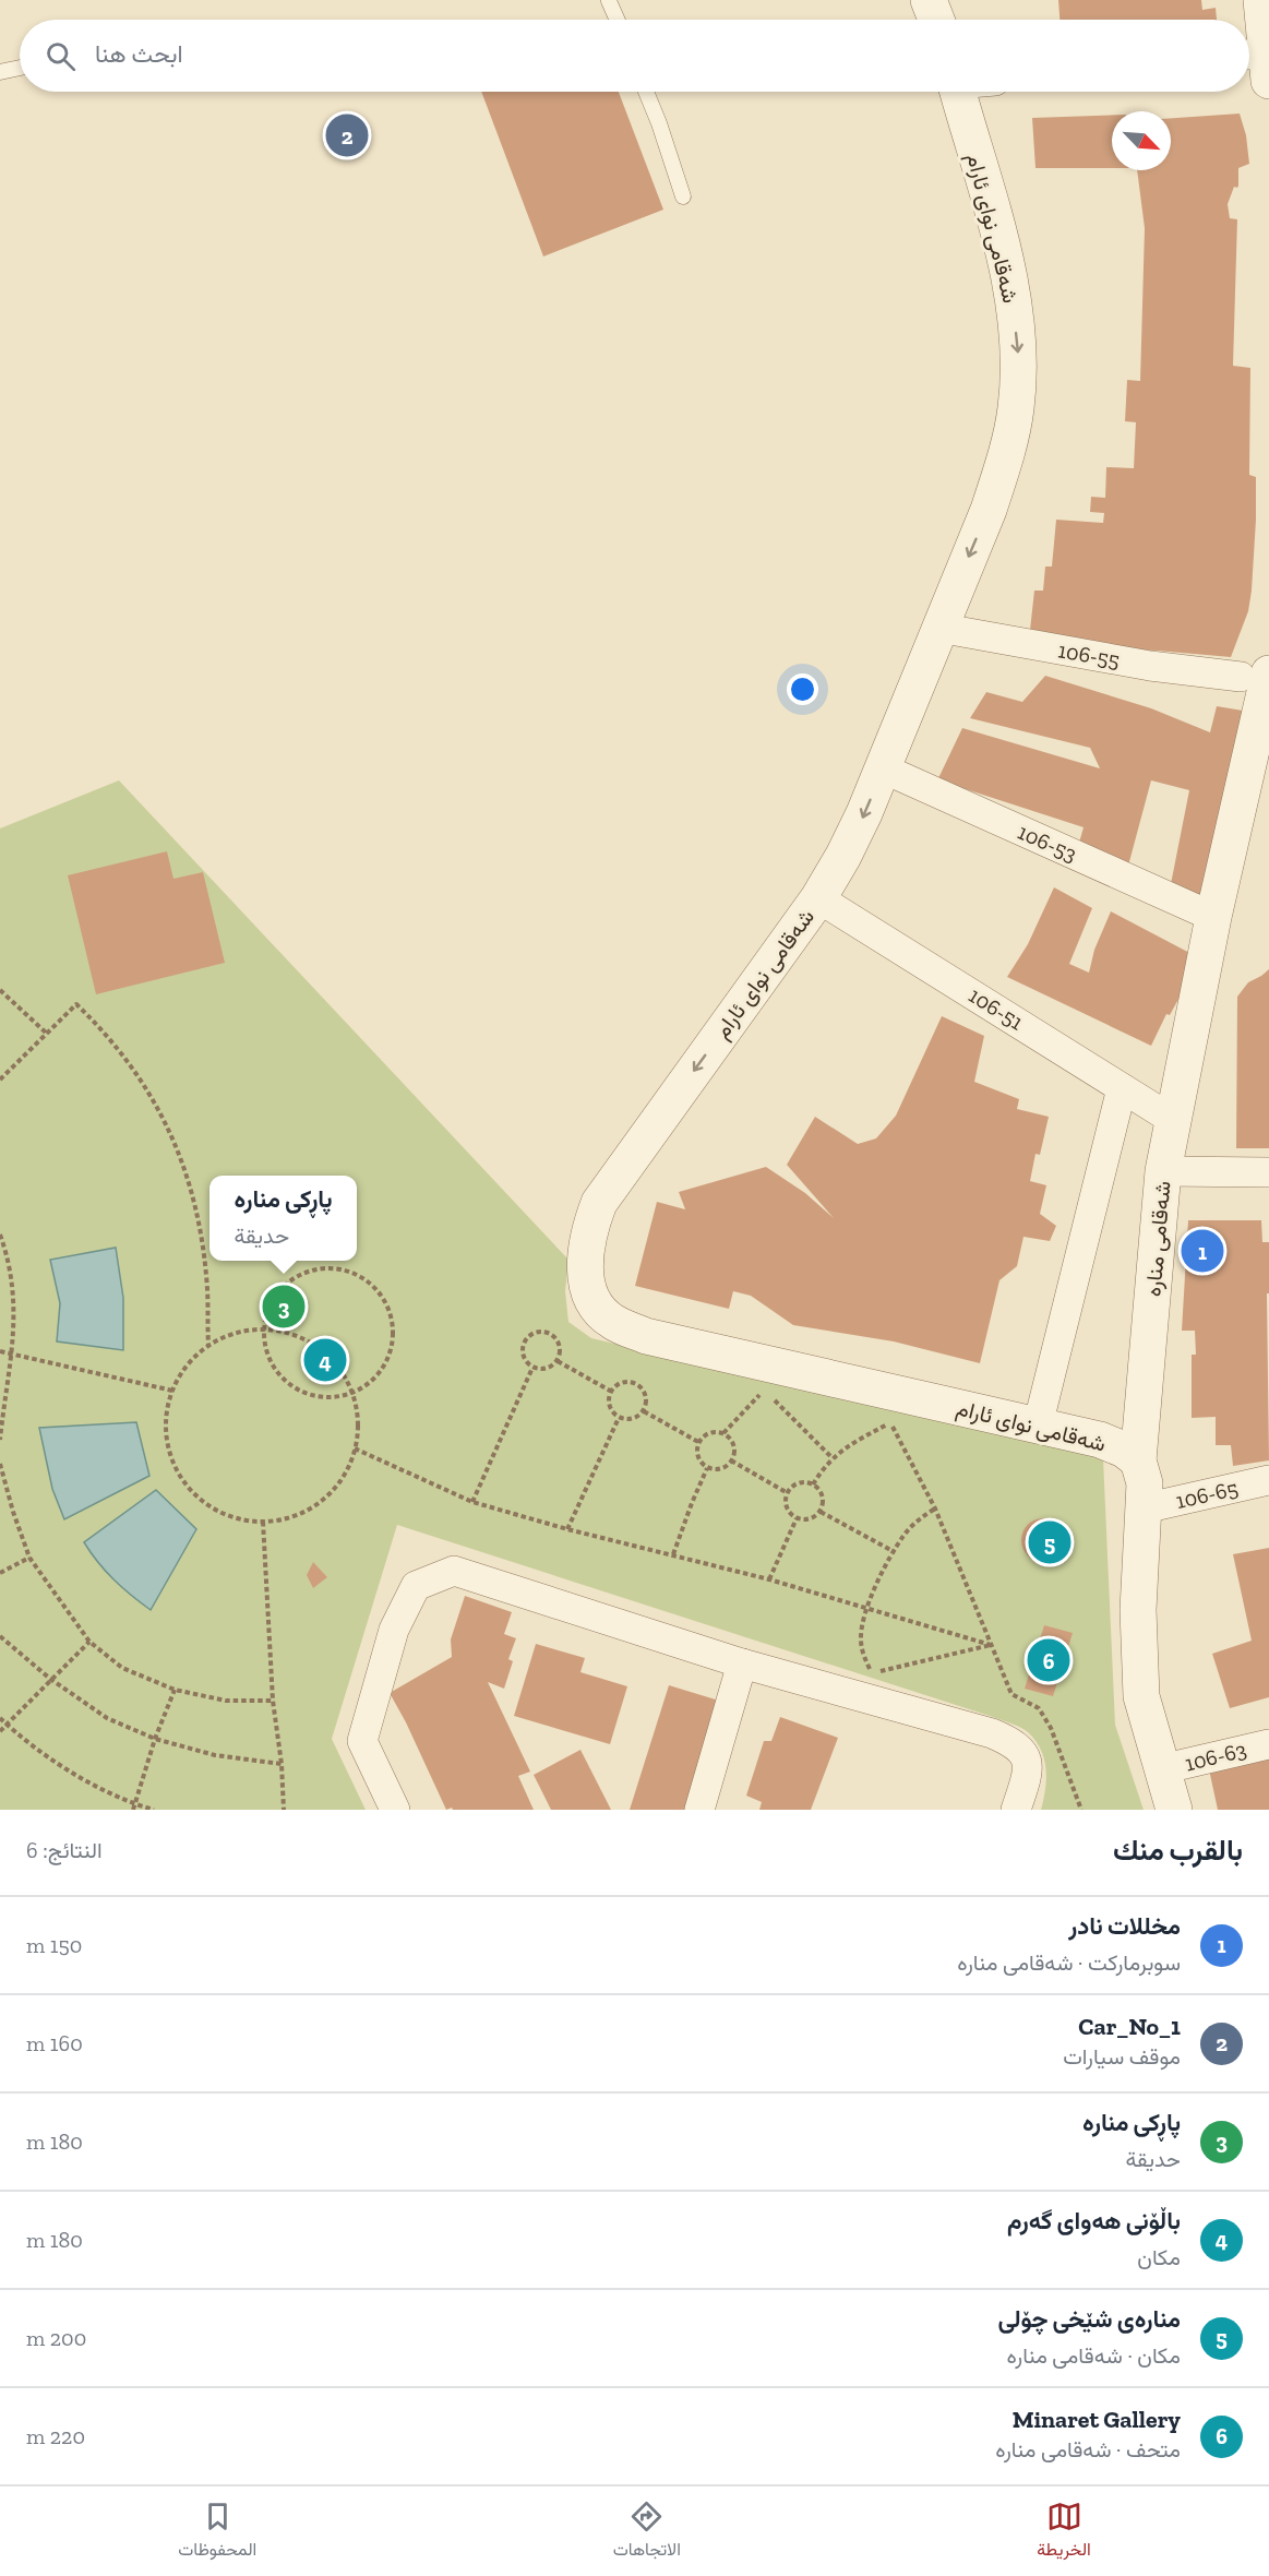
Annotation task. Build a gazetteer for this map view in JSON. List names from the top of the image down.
{
  "streets": {
    "street": [
      "شەقامی نوای ئارام",
      "106-55",
      "106-53",
      "106-51",
      "شەقامی منارە",
      "106-65",
      "106-63"
    ]
  },
  "crossings": [
    ["شەقامی نوای ئارام", "106-55"],
    ["شەقامی نوای ئارام", "106-53"],
    ["شەقامی نوای ئارام", "106-51"],
    ["شەقامی نوای ئارام", "شەقامی منارە"],
    ["106-55", "شەقامی منارە"],
    ["106-53", "شەقامی منارە"],
    ["106-51", "شەقامی منارە"],
    ["شەقامی منارە", "106-65"],
    ["شەقامی منارە", "106-63"]
  ],
  "north": "bottom right",
  "page": {
    "search": "ابحث هنا",
    "pins": [
      "2",
      "1",
      "3",
      "4",
      "5",
      "6"
    ],
    "popup": ["پاڕکی منارە", "حديقة"],
    "heading": ["بالقرب منك", "النتائج: 6"],
    "list": [
      {
        "mark": "1",
        "name": "مخللات نادر",
        "note": "سوبرماركت · شەقامی منارە",
        "value": "150 m"
      },
      {
        "mark": "2",
        "name": "Car_No_1",
        "note": "موقف سيارات",
        "value": "160 m"
      },
      {
        "mark": "3",
        "name": "پاڕکی منارە",
        "note": "حديقة",
        "value": "180 m"
      },
      {
        "mark": "4",
        "name": "باڵۆنی هەوای گەرم",
        "note": "مكان",
        "value": "180 m"
      },
      {
        "mark": "5",
        "name": "منارەی شێخی چۆلی",
        "note": "مكان · شەقامی منارە",
        "value": "200 m"
      },
      {
        "mark": "6",
        "name": "Minaret Gallery",
        "note": "متحف · شەقامی منارە",
        "value": "220 m"
      }
    ],
    "nav": ["الخريطة", "الاتجاهات", "المحفوظات"]
  }
}
